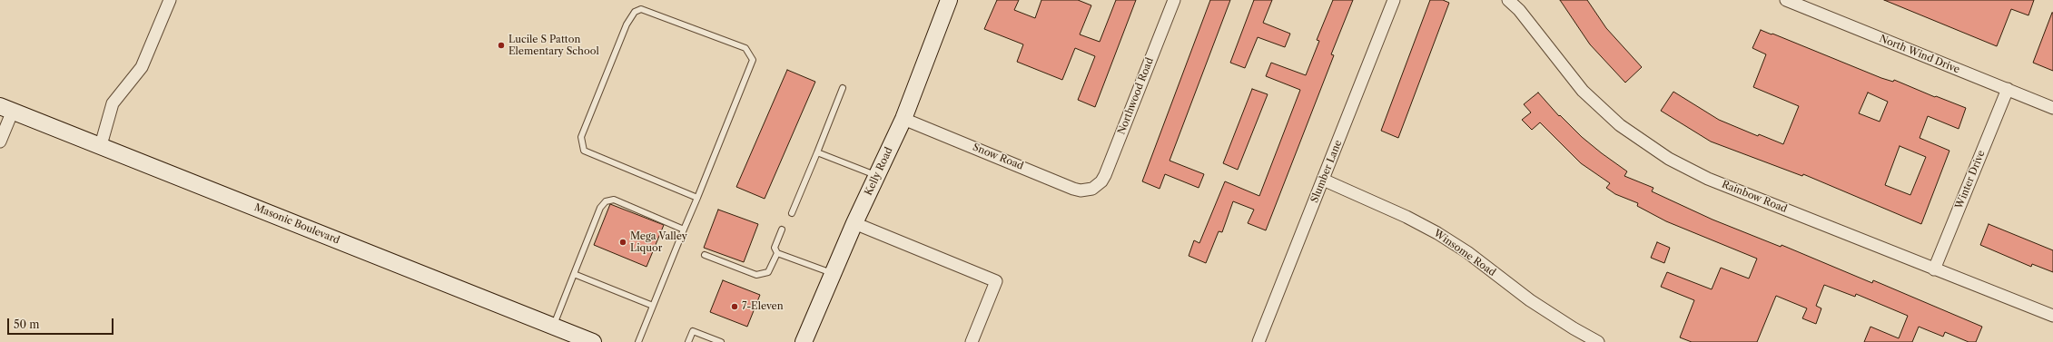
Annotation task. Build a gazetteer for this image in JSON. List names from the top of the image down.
{
  "streets": {
    "street": [
      "North Wind Drive",
      "Northwood Road",
      "Snow Road",
      "Kelly Road",
      "Slumber Lane",
      "Winter Drive",
      "Rainbow Road",
      "Masonic Boulevard",
      "Winsome Road"
    ]
  },
  "crossings": [
    ["North Wind Drive", "Winter Drive"],
    ["Northwood Road", "Snow Road"],
    ["Snow Road", "Kelly Road"],
    ["Slumber Lane", "Winsome Road"],
    ["Winter Drive", "Rainbow Road"]
  ],
  "places": ["Lucile S Patton Elementary School", "Mega Valley Liquor", "7-Eleven"],
  "scale_bar": "50 m"
}
